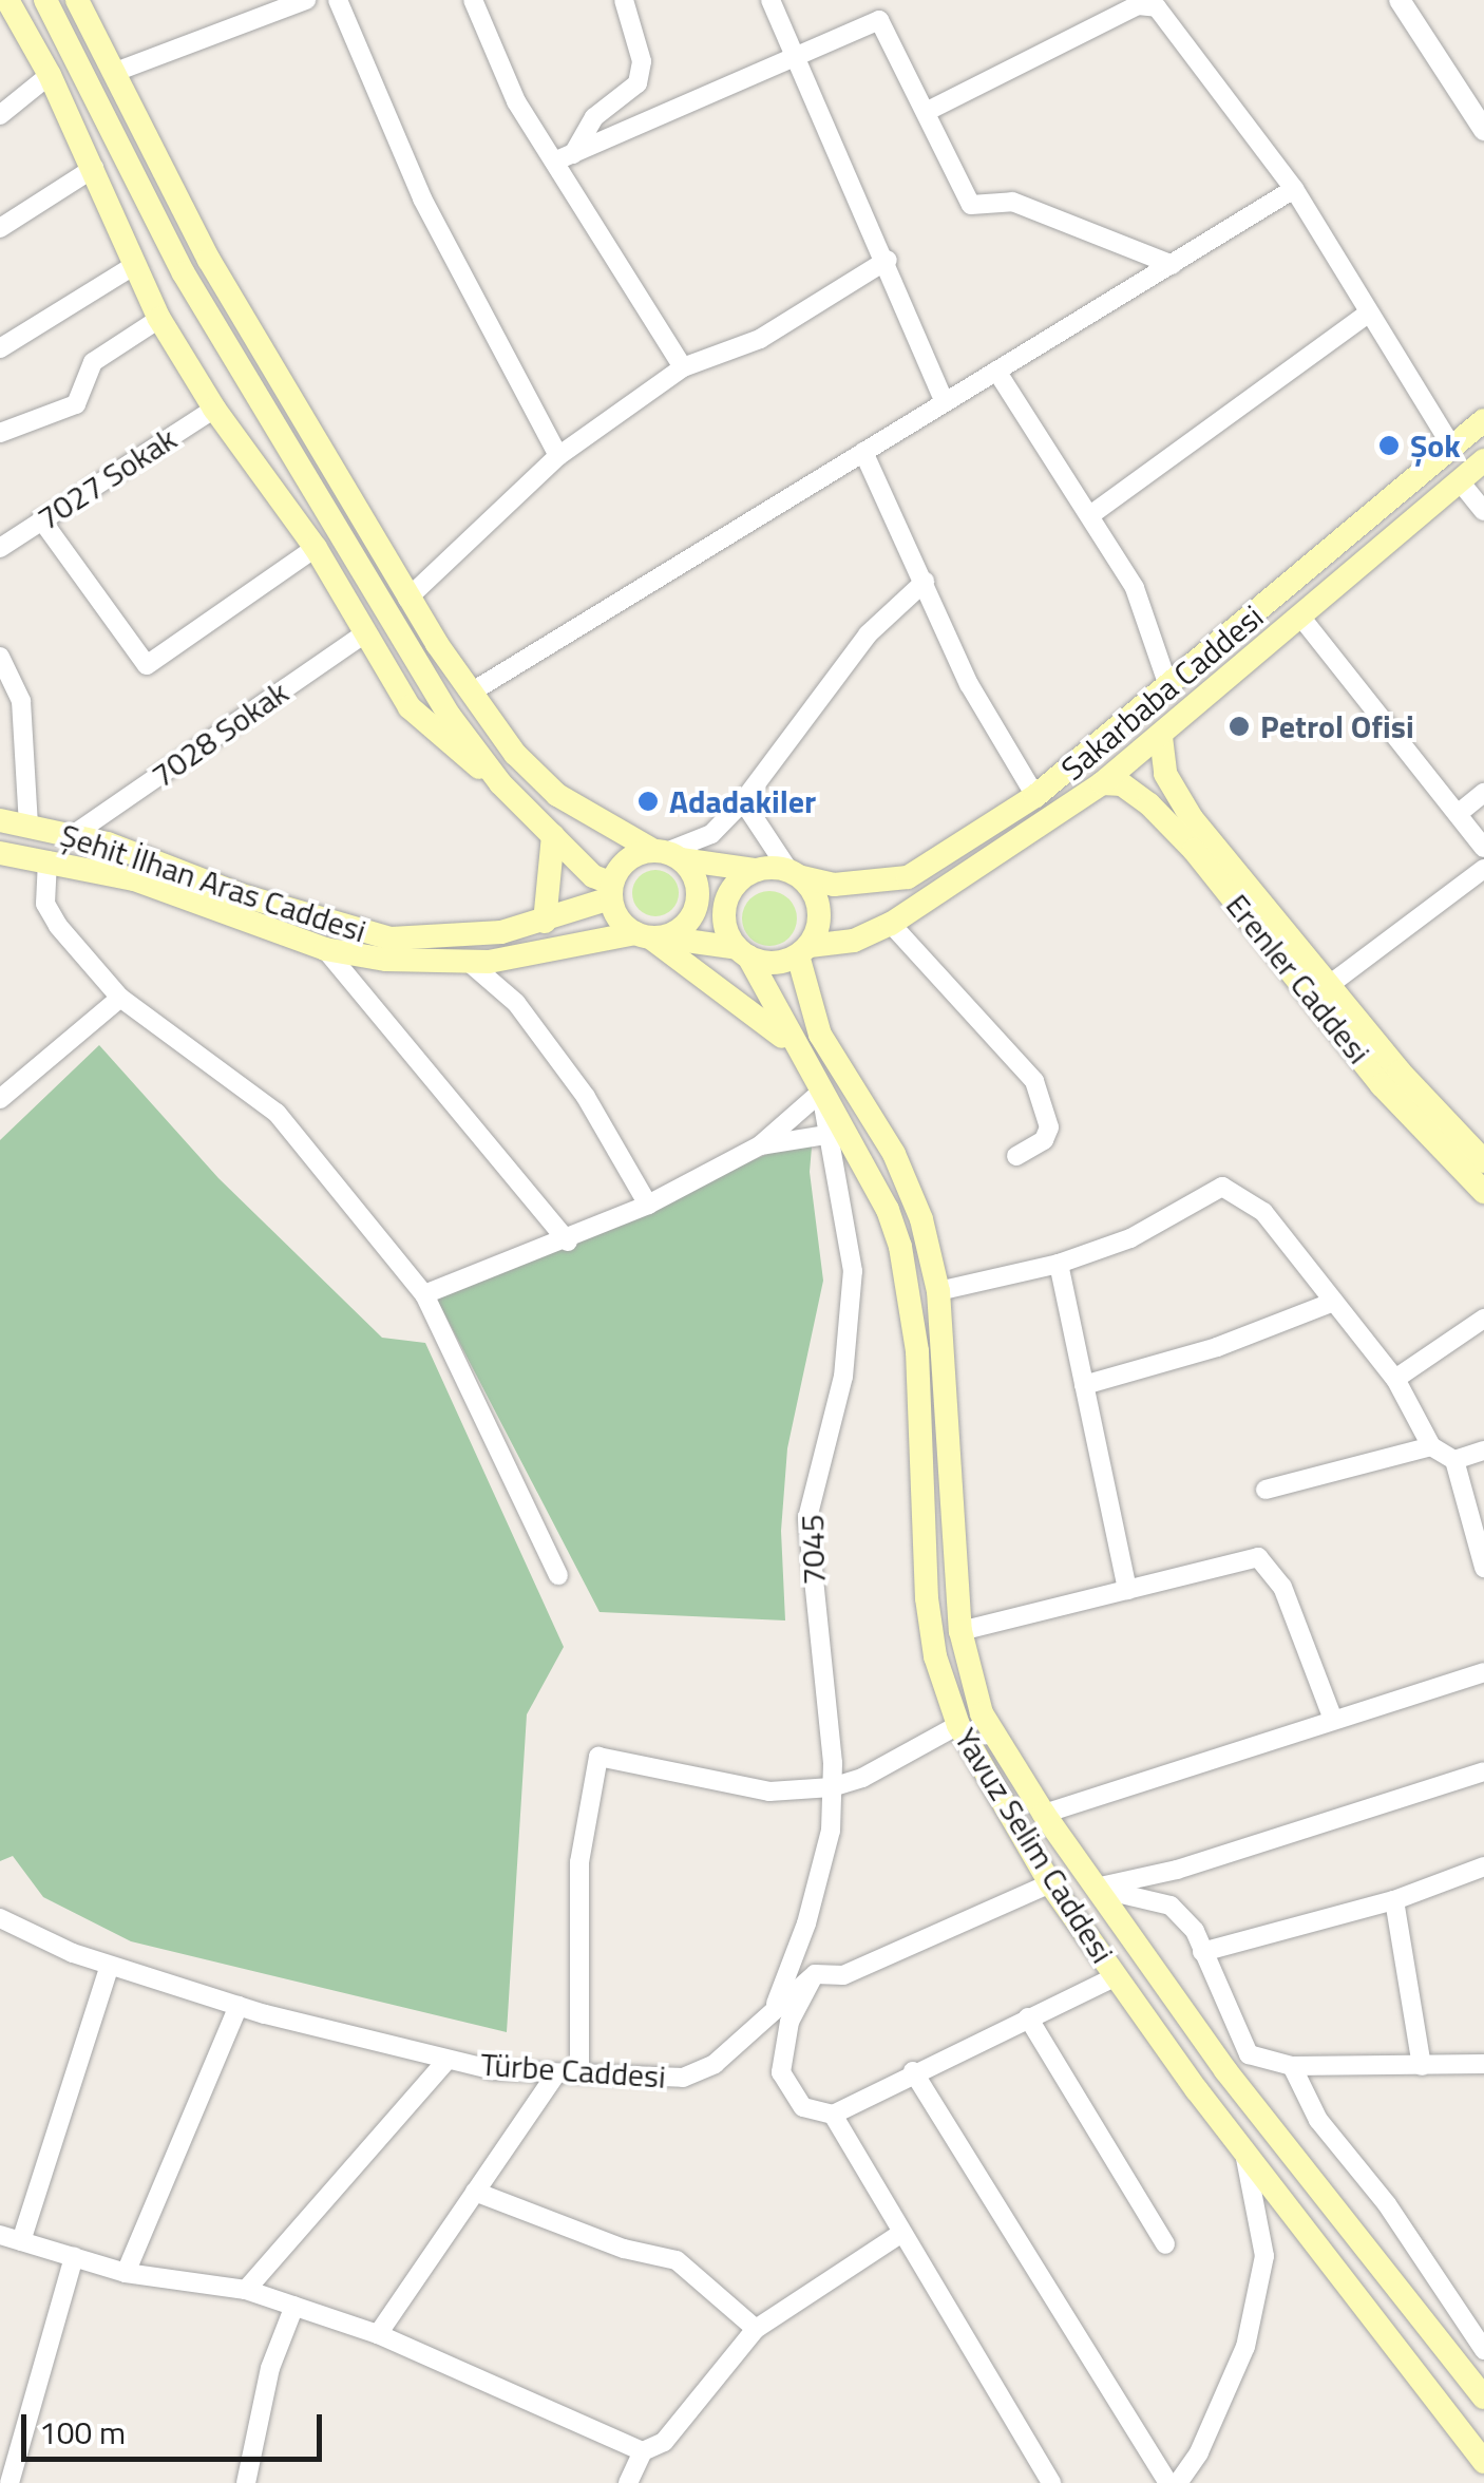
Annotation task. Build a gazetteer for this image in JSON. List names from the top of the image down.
{
  "streets": {
    "main road": [
      "Sakarbaba Caddesi",
      "Şehit İlhan Aras Caddesi",
      "Erenler Caddesi",
      "Yavuz Selim Caddesi"
    ],
    "street": [
      "7027 Sokak",
      "7028 Sokak",
      "7045",
      "Türbe Caddesi"
    ]
  },
  "crossings": [
    ["Sakarbaba Caddesi", "Şehit İlhan Aras Caddesi"],
    ["Sakarbaba Caddesi", "Erenler Caddesi"],
    ["Sakarbaba Caddesi", "Yavuz Selim Caddesi"],
    ["7028 Sokak", "Şehit İlhan Aras Caddesi"],
    ["Şehit İlhan Aras Caddesi", "Yavuz Selim Caddesi"],
    ["7045", "Yavuz Selim Caddesi"],
    ["7045", "Türbe Caddesi"],
    ["Yavuz Selim Caddesi", "Türbe Caddesi"]
  ],
  "places": ["Şok", "Petrol Ofisi", "Adadakiler"],
  "scale_bar": "100 m"
}
